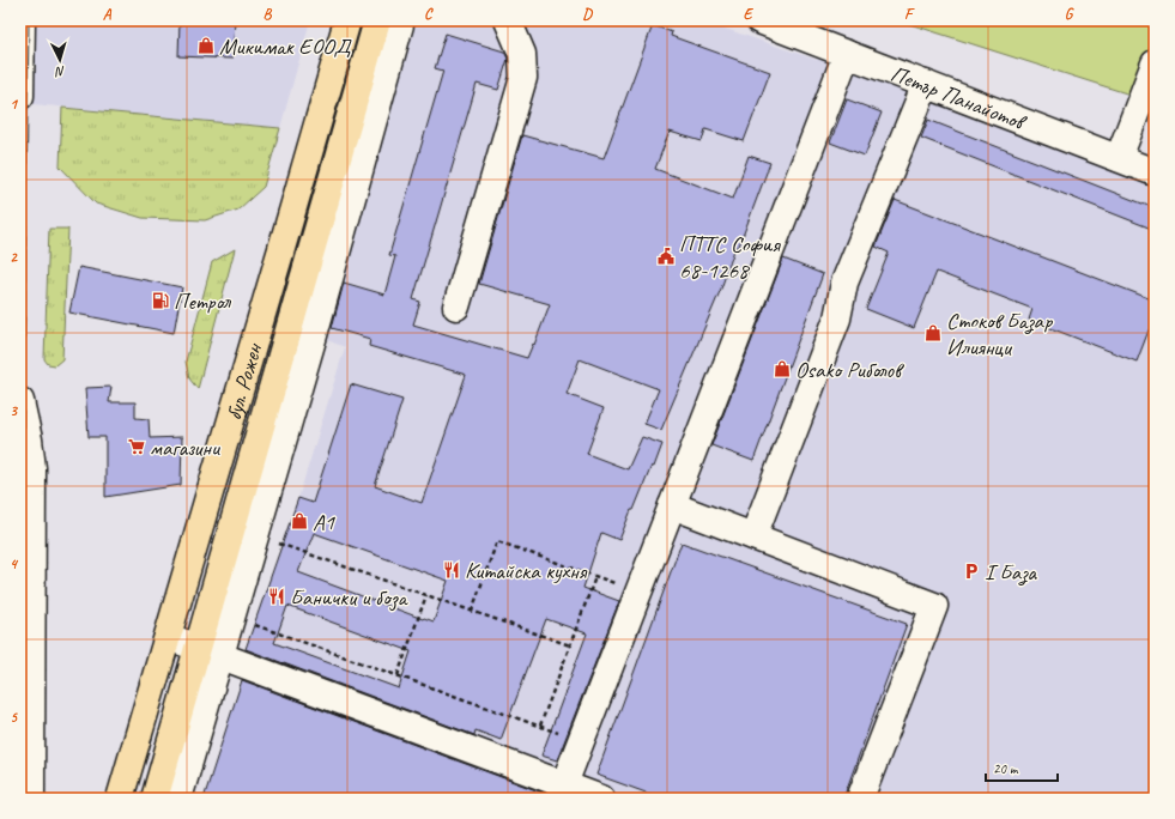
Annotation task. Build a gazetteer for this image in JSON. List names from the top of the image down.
{
  "streets": {
    "main road": ["бул. Рожен"],
    "street": ["Петър Панайотов"]
  },
  "places": {
    "shop": [
      "Микимак ЕООД",
      "Стоков Базар Илиянци",
      "Osako Риболов",
      "A1"
    ],
    "public building": ["ПТТС София 68-1268"],
    "fuel station": ["Петрол"],
    "supermarket": ["магазини"],
    "restaurant": ["Китайска кухня", "Банички и боза"],
    "parking": ["I База"]
  },
  "scale_bar": "20 m",
  "north": "bottom",
  "grid": {
    "columns": [
      "A",
      "B",
      "C",
      "D",
      "E",
      "F",
      "G"
    ],
    "rows": [
      "1",
      "2",
      "3",
      "4",
      "5"
    ]
  }
}
